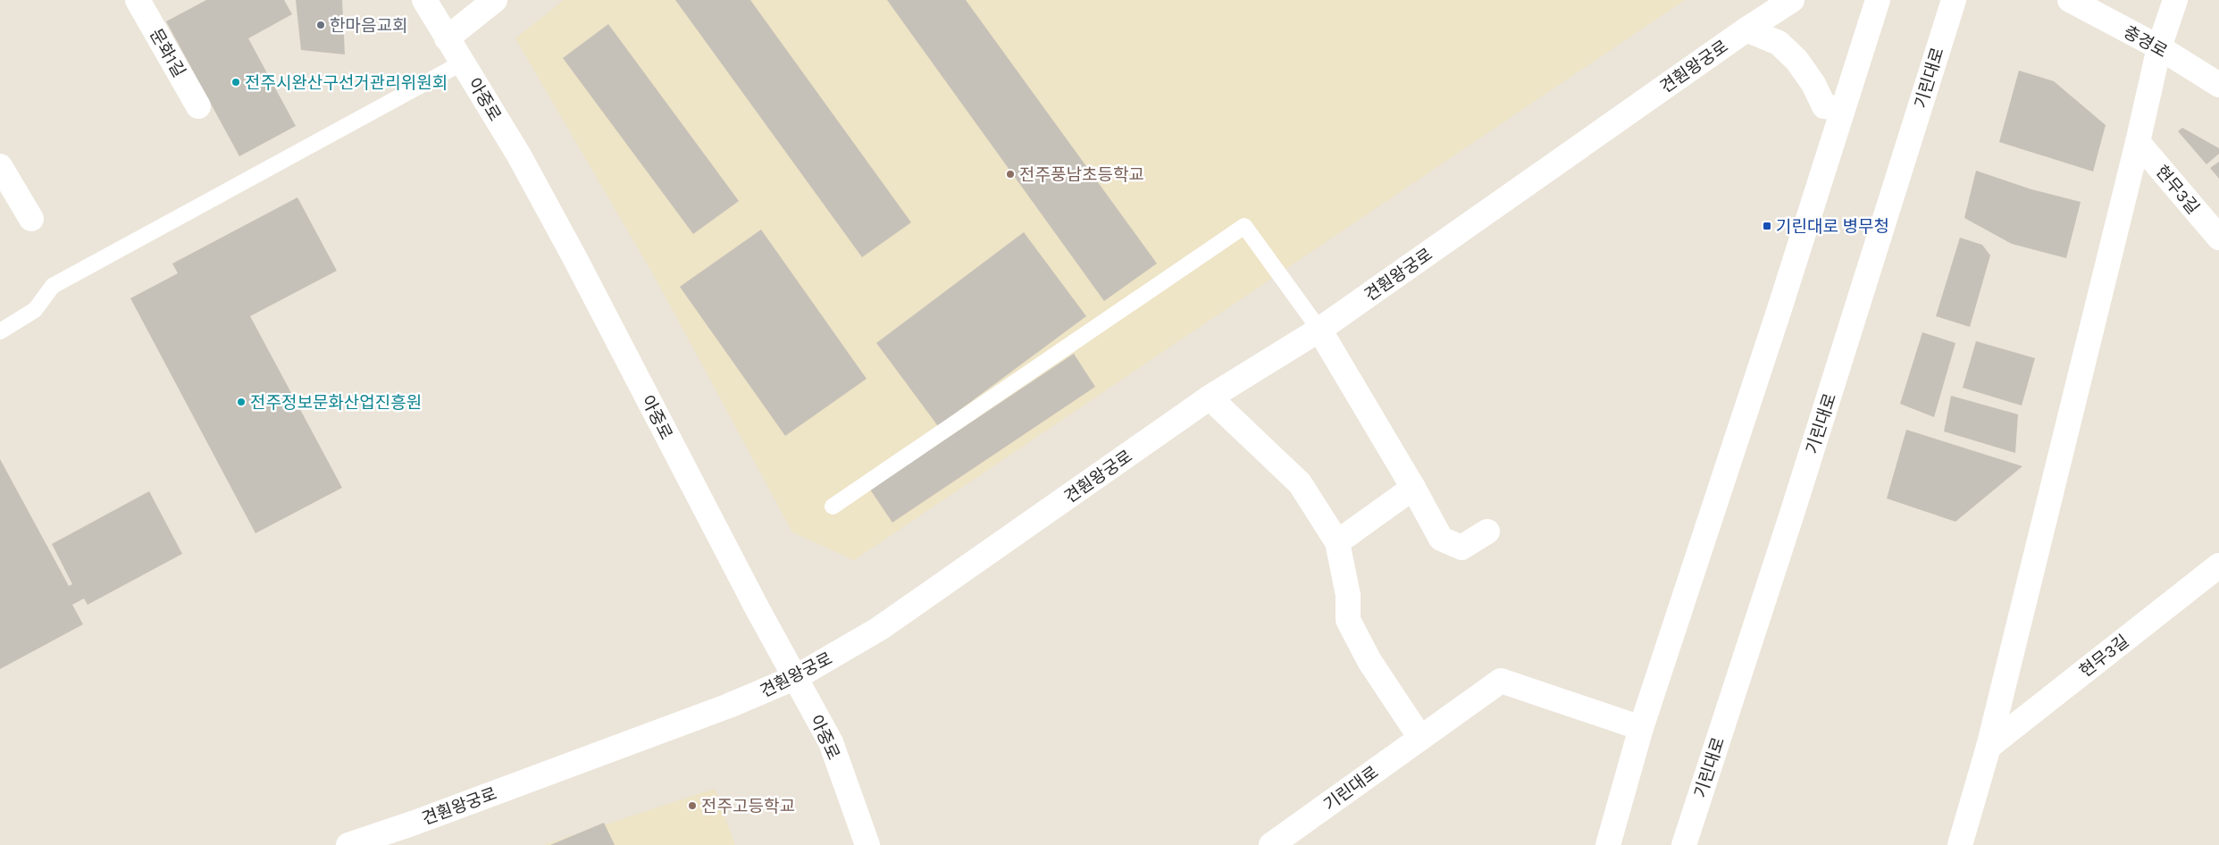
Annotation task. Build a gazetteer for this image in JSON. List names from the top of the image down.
{
  "streets": {
    "street": [
      "충경로",
      "문화1길",
      "견훤왕궁로",
      "기린대로",
      "아중로",
      "현무3길"
    ]
  },
  "crossings": [
    ["견훤왕궁로", "아중로"]
  ],
  "places": {
    "other": [
      "한마음교회",
      "전주시완산구선거관리위원회",
      "전주풍남초등학교",
      "전주정보문화산업진흥원",
      "전주고등학교"
    ],
    "transit": ["기린대로 병무청"]
  }
}
